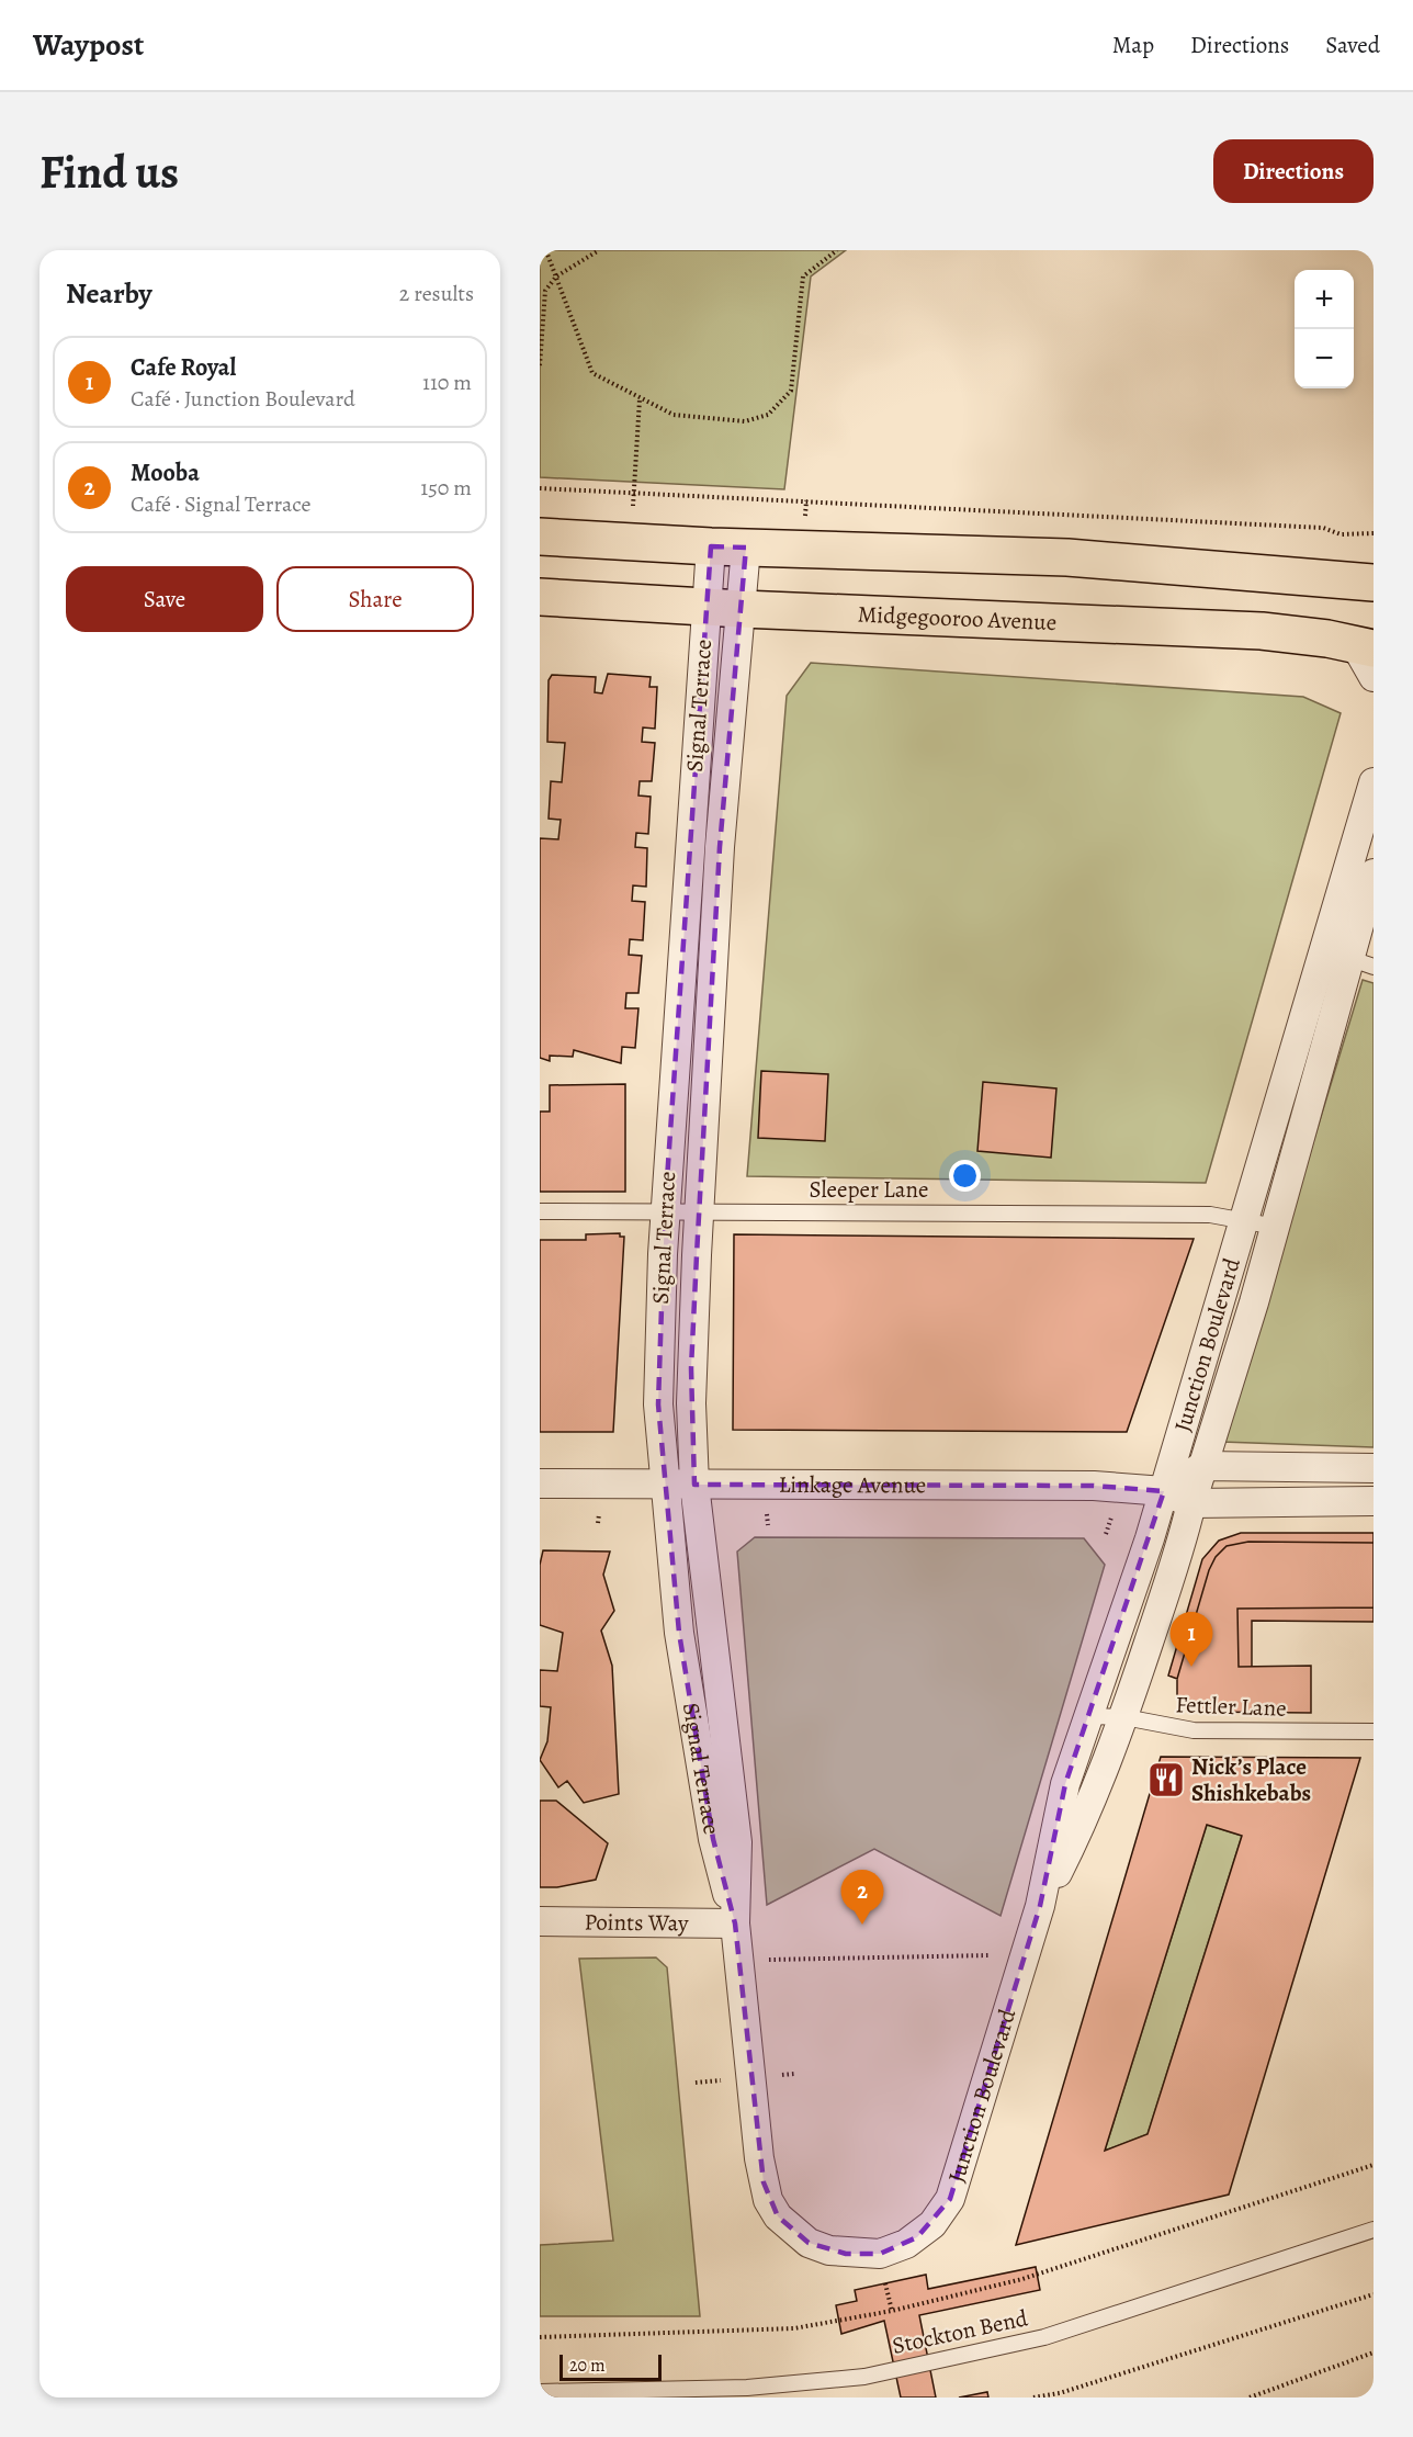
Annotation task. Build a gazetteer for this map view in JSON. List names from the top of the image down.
{
  "streets": {
    "main road": ["Midgegooroo Avenue"],
    "street": [
      "Signal Terrace",
      "Junction Boulevard",
      "Linkage Avenue",
      "Points Way"
    ],
    "lane": ["Sleeper Lane", "Fettler Lane", "Stockton Bend"]
  },
  "crossings": [
    ["Midgegooroo Avenue", "Signal Terrace"],
    ["Signal Terrace", "Sleeper Lane"],
    ["Signal Terrace", "Junction Boulevard"],
    ["Signal Terrace", "Linkage Avenue"],
    ["Signal Terrace", "Points Way"],
    ["Sleeper Lane", "Junction Boulevard"],
    ["Junction Boulevard", "Linkage Avenue"],
    ["Junction Boulevard", "Fettler Lane"]
  ],
  "places": {
    "restaurant": ["Nick’s Place Shishkebabs"]
  },
  "scale_bar": "20 m",
  "page": {
    "header": "Waypost",
    "nav": ["Map", "Directions", "Saved"],
    "buttons": [
      "Directions",
      ["Save", "Share"]
    ],
    "title": "Find us",
    "heading": ["Nearby", "2 results"],
    "map_buttons": ["+", "−"],
    "list": [
      {
        "mark": "1",
        "name": "Cafe Royal",
        "note": "Café · Junction Boulevard",
        "value": "110 m"
      },
      {
        "mark": "2",
        "name": "Mooba",
        "note": "Café · Signal Terrace",
        "value": "150 m"
      }
    ],
    "pins": ["1", "2"],
    "scale": "20 m"
  }
}
